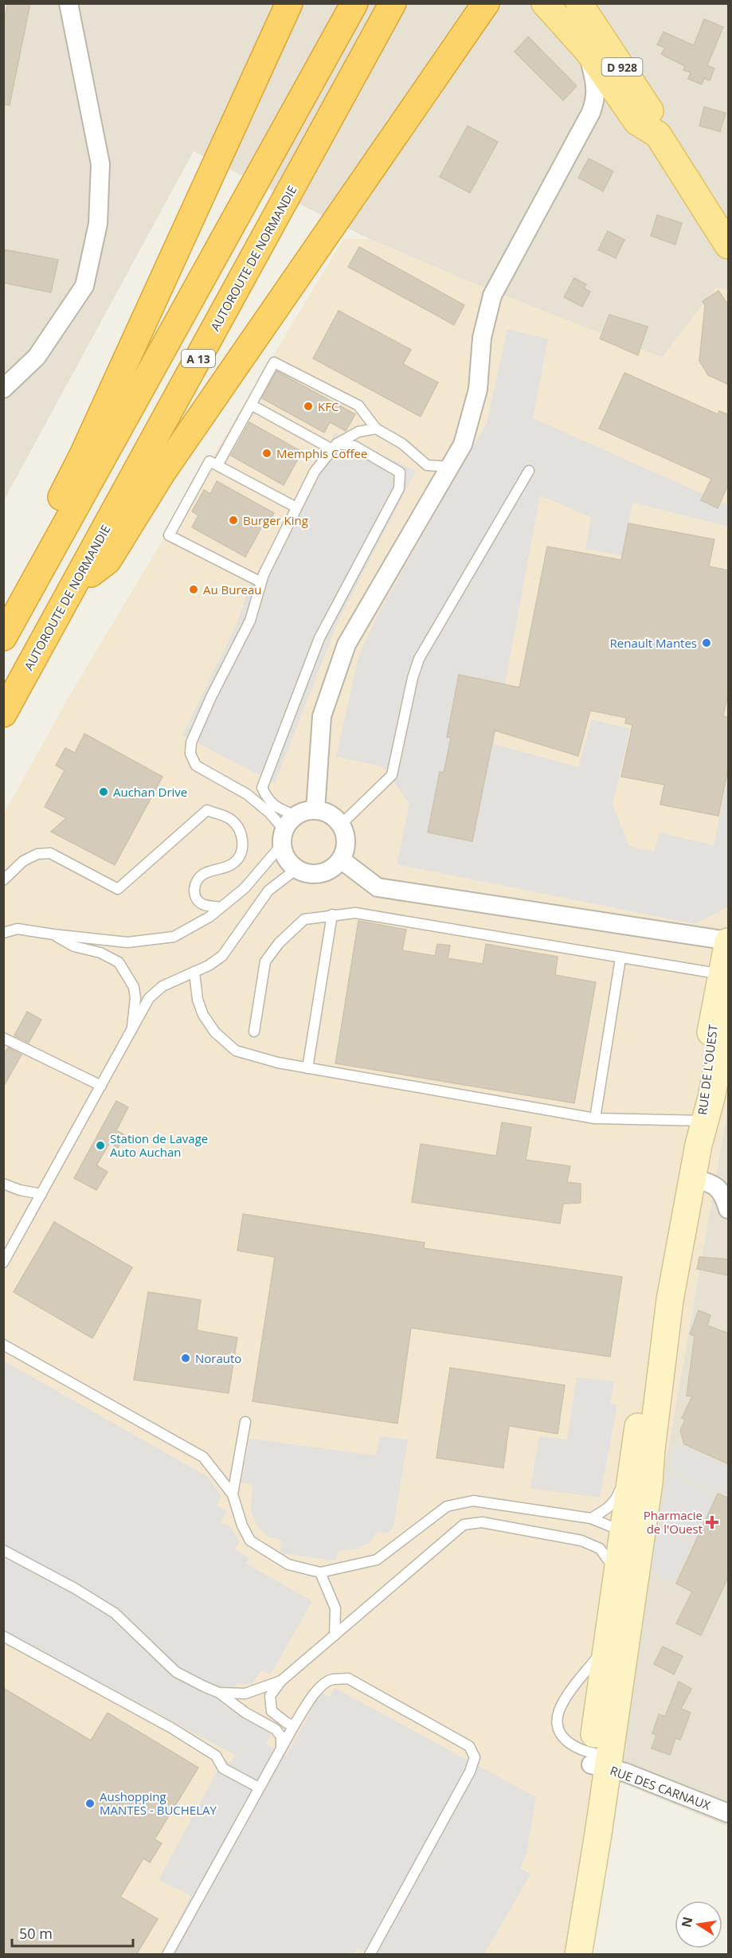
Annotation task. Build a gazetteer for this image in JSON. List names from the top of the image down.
{
  "streets": {
    "highway": ["AUTOROUTE DE NORMANDIE", "A 13"],
    "main road": ["D 928", "RUE DE L'OUEST"],
    "street": ["RUE DES CARNAUX"]
  },
  "places": {
    "other": [
      "KFC",
      "Memphis Coffee",
      "Burger King",
      "Au Bureau",
      "Renault Mantes",
      "Auchan Drive",
      "Station de Lavage Auto Auchan",
      "Norauto",
      "Aushopping MANTES - BUCHELAY"
    ],
    "health": ["Pharmacie de l'Ouest"]
  },
  "scale_bar": "50 m",
  "north": "left"
}
